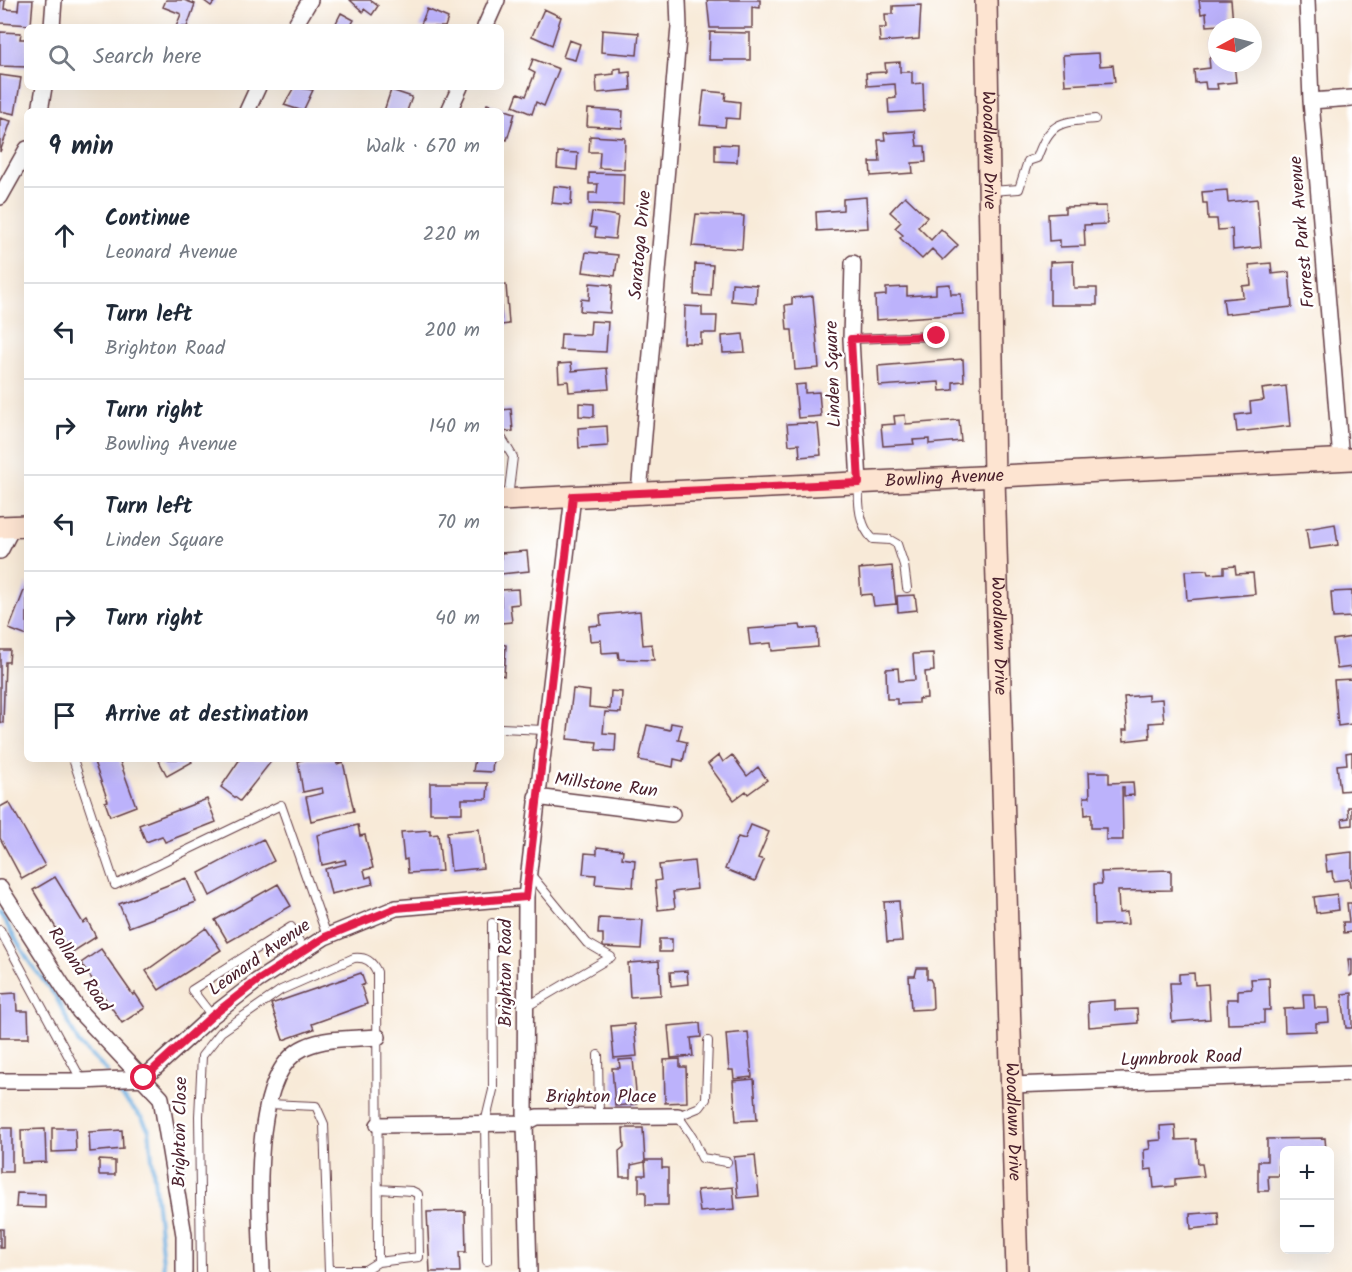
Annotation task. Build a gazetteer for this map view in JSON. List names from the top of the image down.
{
  "streets": {
    "main road": ["Woodlawn Drive", "Bowling Avenue"],
    "street": [
      "Forrest Park Avenue",
      "Saratoga Drive",
      "Linden Square",
      "Millstone Run",
      "Leonard Avenue",
      "Rolland Road",
      "Brighton Road",
      "Lynnbrook Road",
      "Brighton Place"
    ],
    "lane": ["Brighton Close"]
  },
  "crossings": [
    ["Woodlawn Drive", "Bowling Avenue"],
    ["Woodlawn Drive", "Lynnbrook Road"],
    ["Forrest Park Avenue", "Bowling Avenue"],
    ["Saratoga Drive", "Bowling Avenue"],
    ["Linden Square", "Bowling Avenue"],
    ["Bowling Avenue", "Brighton Road"],
    ["Millstone Run", "Brighton Road"],
    ["Leonard Avenue", "Rolland Road"],
    ["Leonard Avenue", "Brighton Road"],
    ["Brighton Road", "Brighton Place"],
    ["Brighton Place", "Brighton Close"]
  ],
  "north": "left",
  "page": {
    "search": "Search here",
    "heading": ["9 min", "Walk · 670 m"],
    "list": [
      ["Continue", "Leonard Avenue", "220 m"],
      ["Turn left", "Brighton Road", "200 m"],
      ["Turn right", "Bowling Avenue", "140 m"],
      ["Turn left", "Linden Square", "70 m"],
      ["Turn right", "40 m"],
      "Arrive at destination"
    ],
    "map_buttons": ["+", "−"]
  }
}
